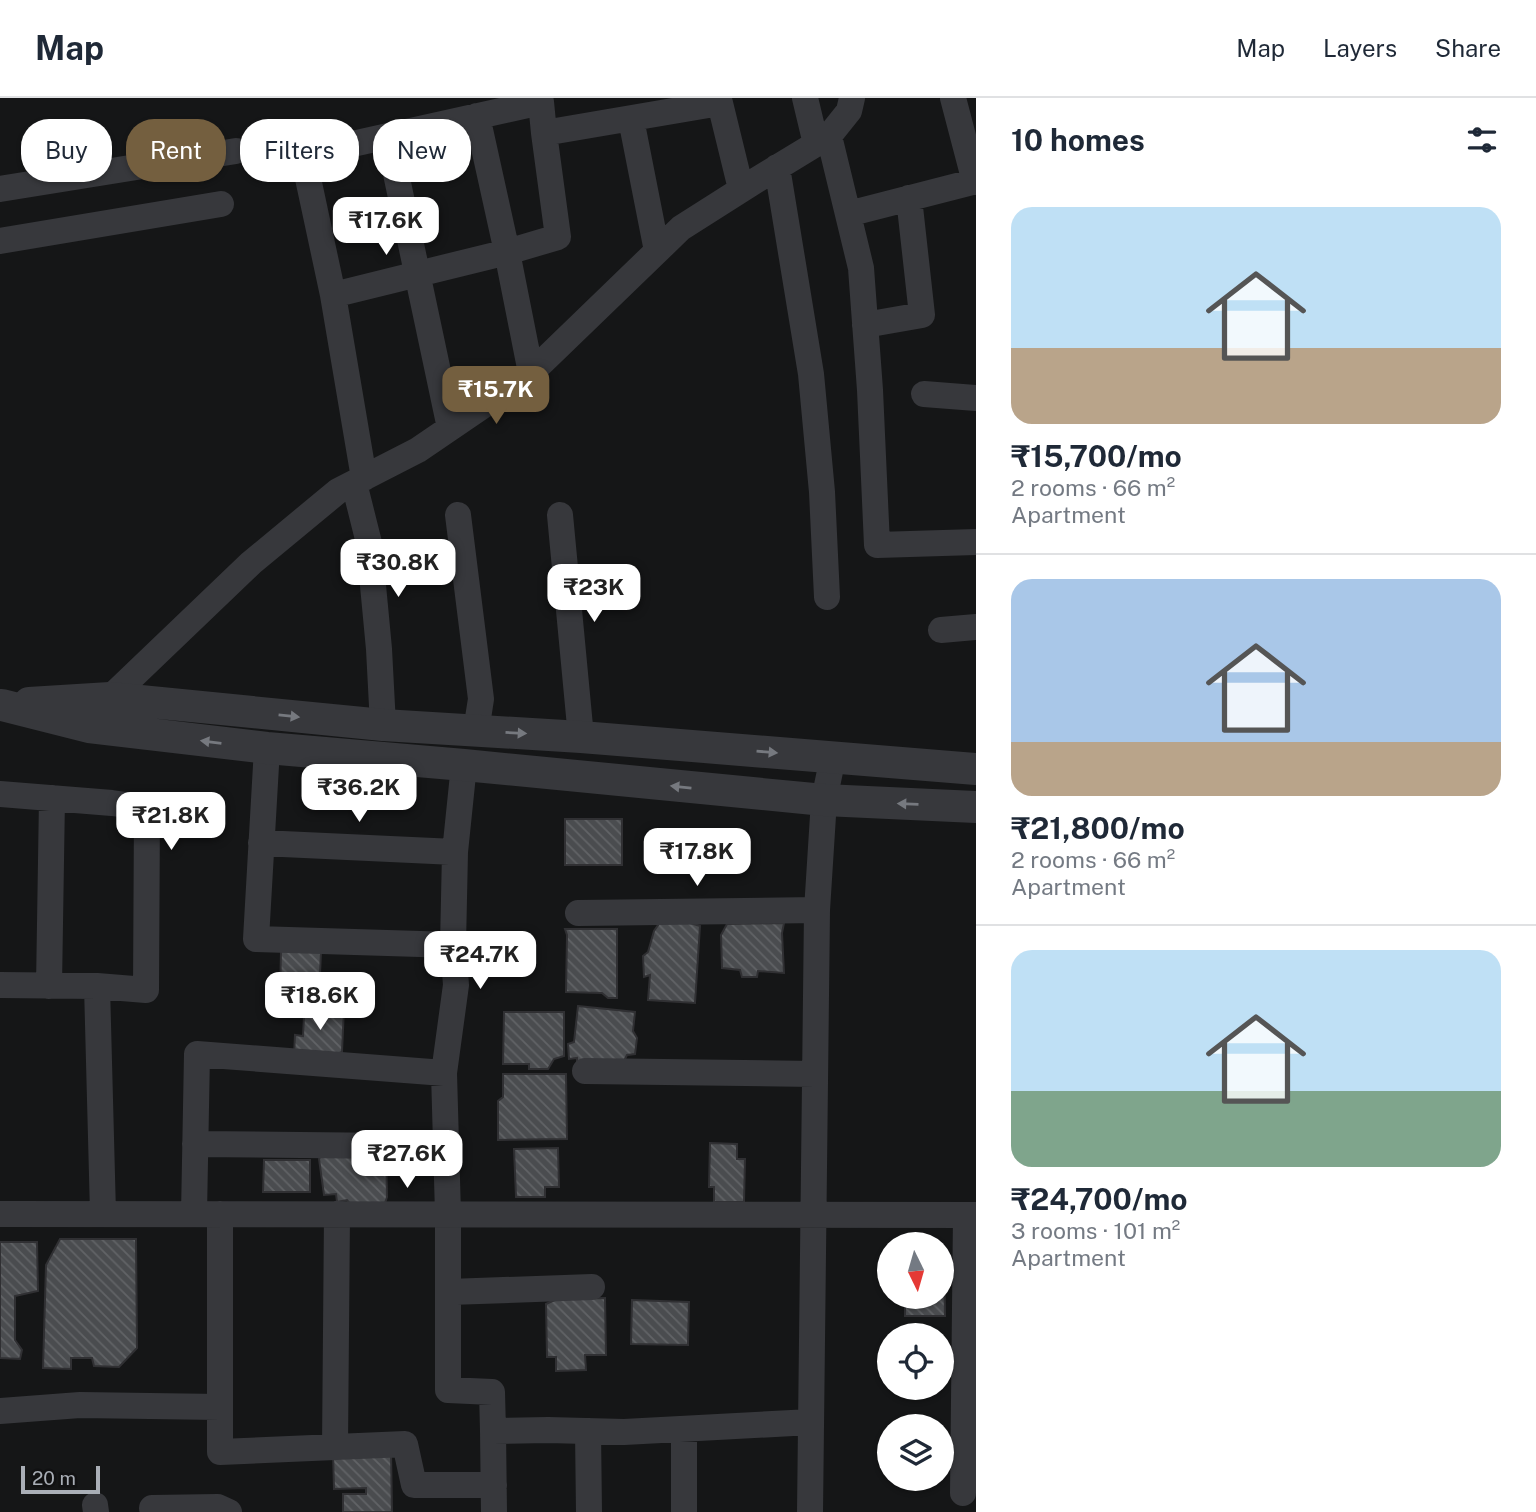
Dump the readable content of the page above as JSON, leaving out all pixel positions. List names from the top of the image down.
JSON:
{
  "scale_bar": "20 m",
  "north": "bottom",
  "page": {
    "header": "Map",
    "nav": ["Map", "Layers", "Share"],
    "heading": "10 homes",
    "chip": [
      "Buy",
      "Rent",
      "Filters",
      "New"
    ],
    "list": [
      {
        "name": "₹15,700/mo",
        "note": "2 rooms · 66 m² · Apartment"
      },
      {
        "name": "₹21,800/mo",
        "note": "2 rooms · 66 m² · Apartment"
      },
      {
        "name": "₹24,700/mo",
        "note": "3 rooms · 101 m² · Apartment"
      }
    ],
    "price": [
      "₹17.6K",
      "₹15.7K",
      "₹30.8K",
      "₹23K",
      "₹36.2K",
      "₹21.8K",
      "₹17.8K",
      "₹24.7K",
      "₹18.6K",
      "₹27.6K"
    ],
    "scale": "20 m"
  }
}
